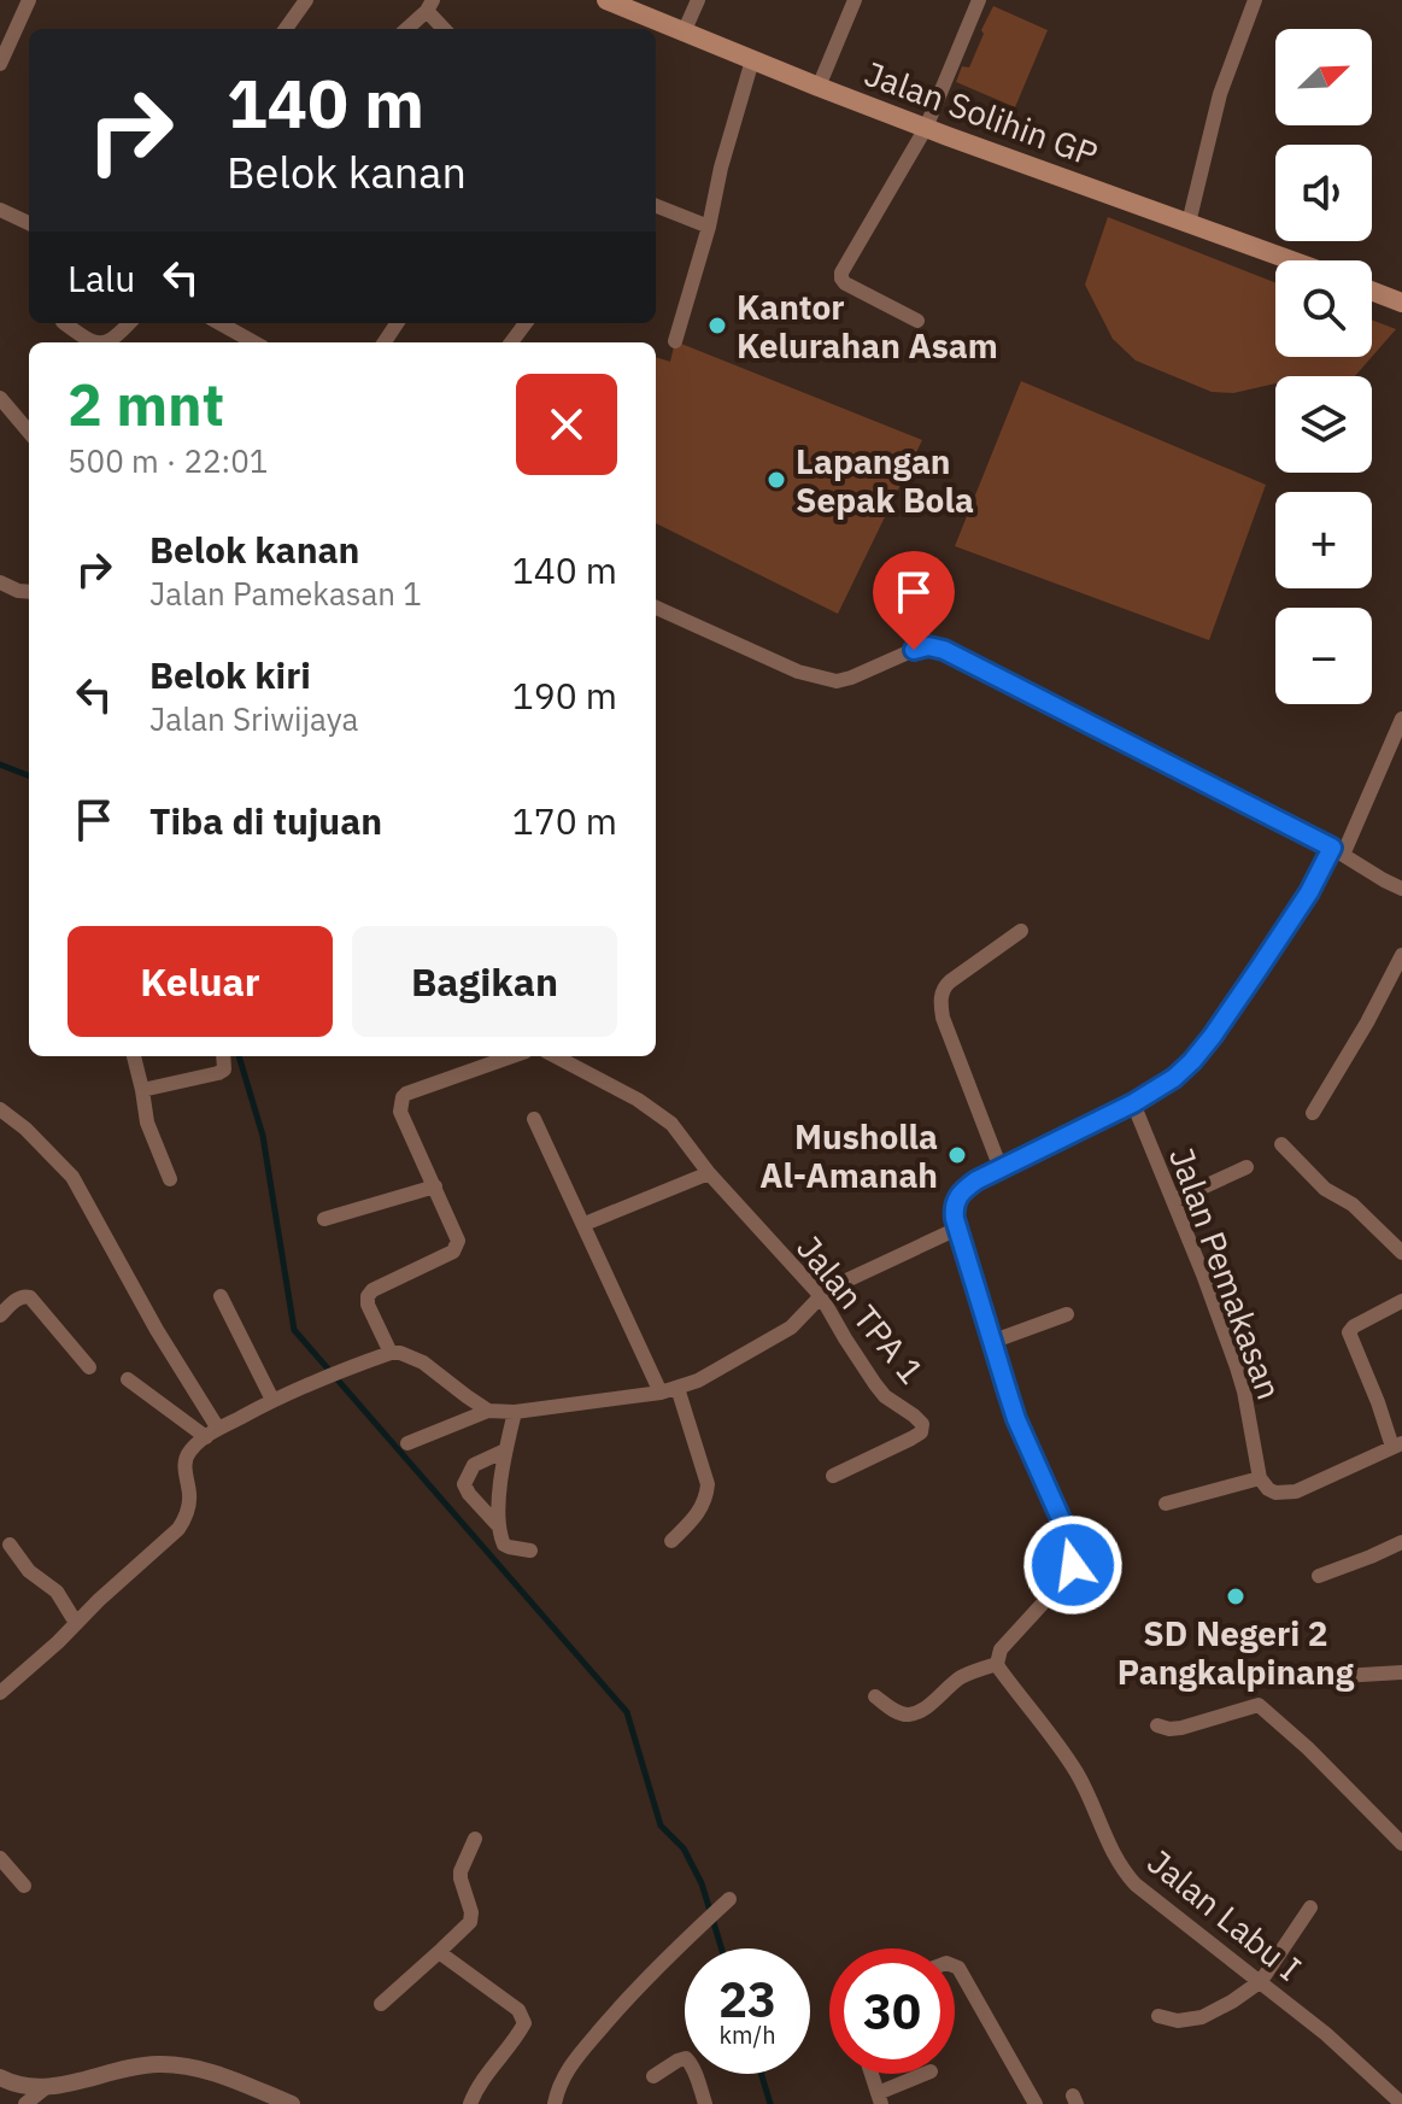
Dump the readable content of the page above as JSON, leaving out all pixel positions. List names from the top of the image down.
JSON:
{
  "streets": {
    "main road": ["Jalan Solihin GP"],
    "street": ["Jalan Pemakasan", "Jalan TPA 1", "Jalan Labu I"]
  },
  "places": [
    "Kantor Kelurahan Asam",
    "Lapangan Sepak Bola",
    "Musholla Al-Amanah",
    "SD Negeri 2 Pangkalpinang"
  ],
  "north": "top right",
  "page": {
    "map_buttons": ["+", "−"],
    "turn": ["140 m", "Belok kanan"],
    "then": "Lalu",
    "heading": ["2 mnt", "500 m · 22:01"],
    "list": [
      {
        "name": "Belok kanan",
        "note": "Jalan Pamekasan 1",
        "value": "140 m"
      },
      {
        "name": "Belok kiri",
        "note": "Jalan Sriwijaya",
        "value": "190 m"
      },
      {
        "name": "Tiba di tujuan",
        "value": "170 m"
      }
    ],
    "buttons": ["Keluar", "Bagikan"],
    "speed": "23 km/h",
    "limit": "30"
  }
}
